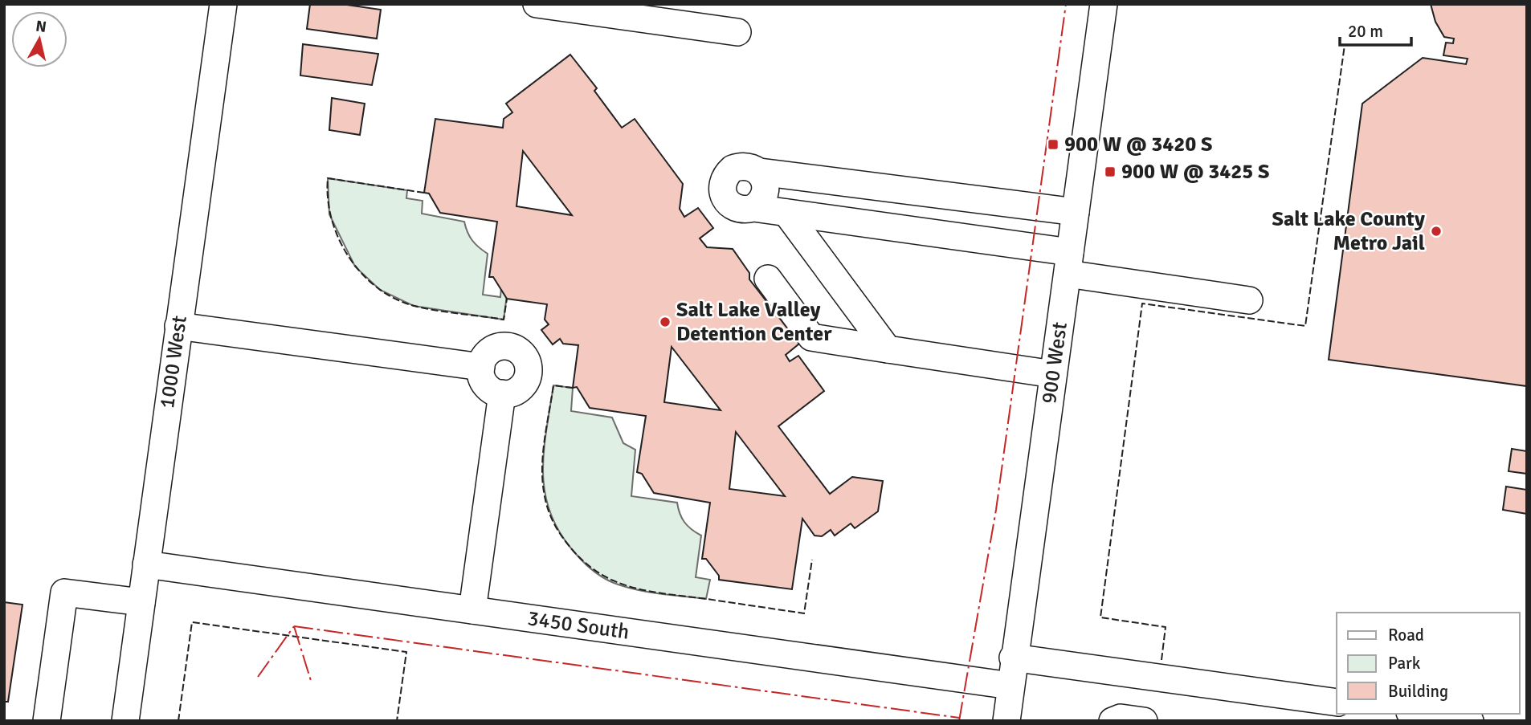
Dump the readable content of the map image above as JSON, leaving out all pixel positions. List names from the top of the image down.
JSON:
{
  "streets": {
    "street": ["1000 West", "900 West", "3450 South"]
  },
  "crossings": [
    ["1000 West", "3450 South"],
    ["900 West", "3450 South"]
  ],
  "places": {
    "transit": ["900 W @ 3420 S", "900 W @ 3425 S"],
    "other": ["Salt Lake County Metro Jail", "Salt Lake Valley Detention Center"]
  },
  "legend": ["Road", "Park", "Building"],
  "scale_bar": "20 m",
  "north": "top"
}
